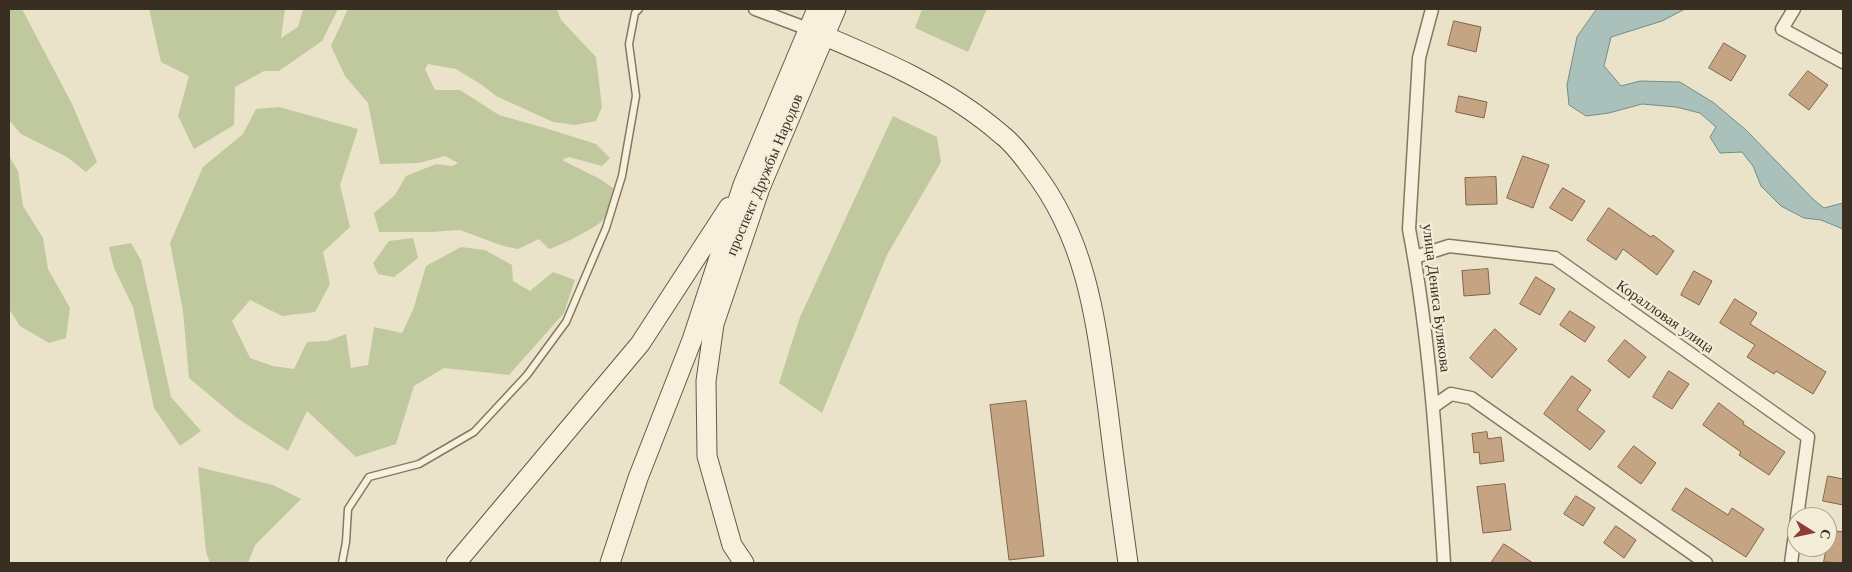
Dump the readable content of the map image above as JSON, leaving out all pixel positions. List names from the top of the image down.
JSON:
{
  "streets": {
    "main road": ["проспект Дружбы Народов"],
    "street": ["улица Дениса Булякова", "Коралловая улица"]
  },
  "crossings": [
    ["улица Дениса Булякова", "Коралловая улица"]
  ],
  "north": "right"
}
